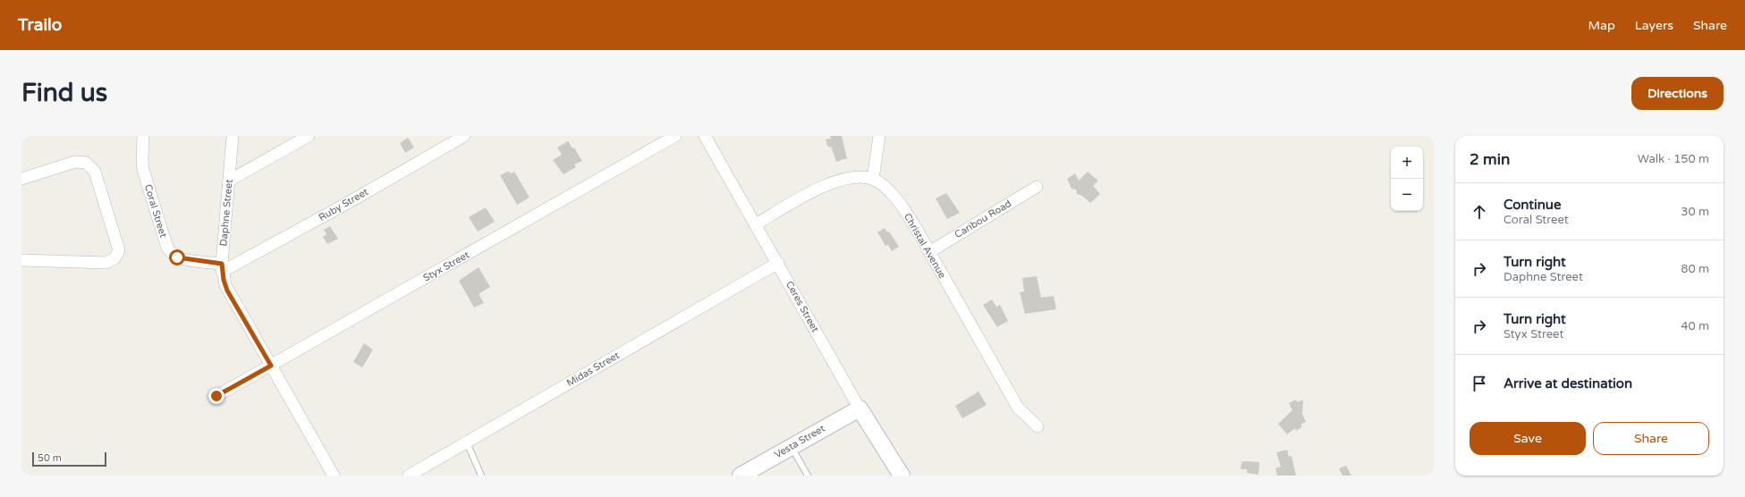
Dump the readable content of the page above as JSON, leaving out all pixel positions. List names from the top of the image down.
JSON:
{
  "streets": {
    "street": [
      "Ruby Street",
      "Coral Street",
      "Daphne Street",
      "Caribou Road",
      "Christal Avenue",
      "Styx Street",
      "Ceres Street",
      "Midas Street",
      "Vesta Street"
    ]
  },
  "crossings": [
    ["Ruby Street", "Coral Street"],
    ["Ruby Street", "Daphne Street"],
    ["Coral Street", "Daphne Street"],
    ["Daphne Street", "Styx Street"],
    ["Caribou Road", "Christal Avenue"],
    ["Ceres Street", "Midas Street"],
    ["Ceres Street", "Vesta Street"]
  ],
  "scale_bar": "50 m",
  "page": {
    "header": "Trailo",
    "nav": ["Map", "Layers", "Share"],
    "buttons": [
      "Directions",
      ["Save", "Share"]
    ],
    "title": "Find us",
    "heading": ["2 min", "Walk · 150 m"],
    "map_buttons": ["+", "−"],
    "list": [
      ["Continue", "Coral Street", "30 m"],
      ["Turn right", "Daphne Street", "80 m"],
      ["Turn right", "Styx Street", "40 m"],
      "Arrive at destination"
    ],
    "scale": "50 m"
  }
}
